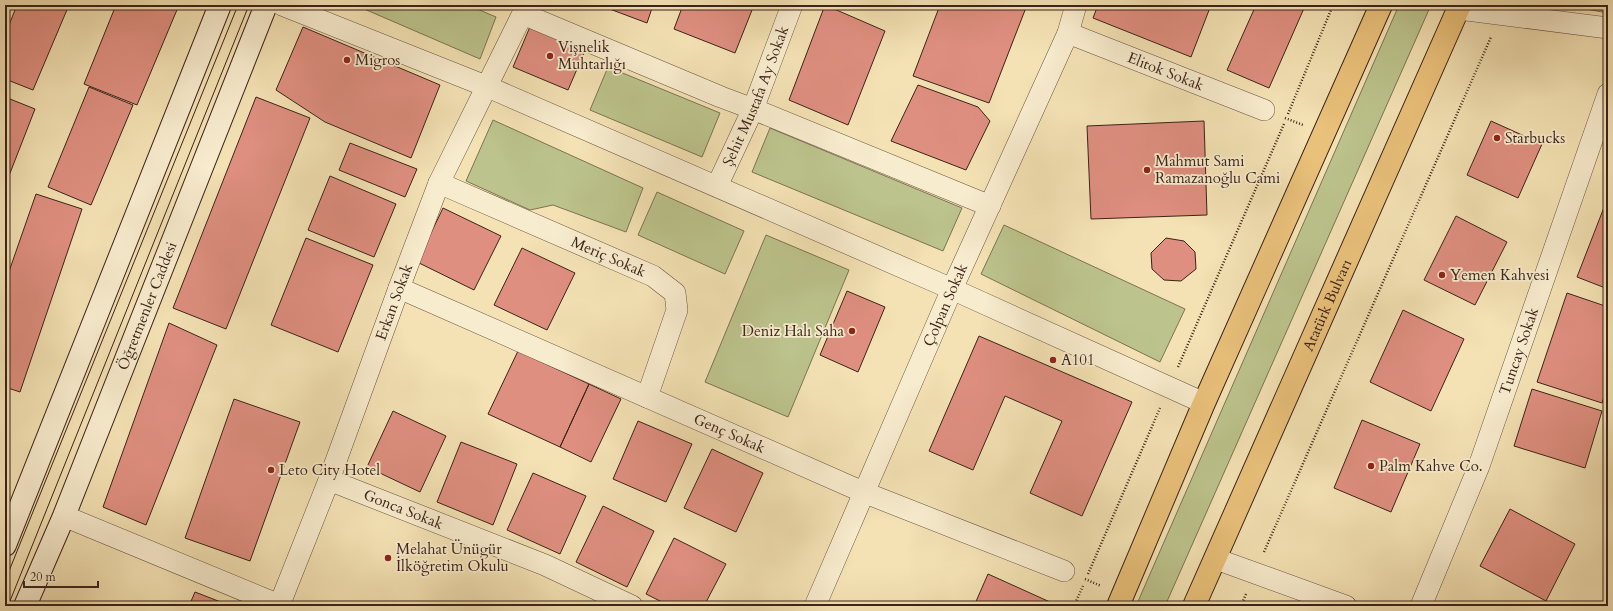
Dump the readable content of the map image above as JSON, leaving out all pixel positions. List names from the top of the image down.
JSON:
{
  "streets": {
    "main road": ["Öğretmenler Caddesi", "Atatürk Bulvarı"],
    "street": [
      "Elitok Sokak",
      "Şehit Mustafa Ay Sokak",
      "Meriç Sokak",
      "Erkan Sokak",
      "Çolpan Sokak",
      "Tuncay Sokak",
      "Genç Sokak",
      "Gonca Sokak"
    ]
  },
  "crossings": [
    ["Elitok Sokak", "Çolpan Sokak"],
    ["Meriç Sokak", "Erkan Sokak"],
    ["Meriç Sokak", "Genç Sokak"],
    ["Erkan Sokak", "Genç Sokak"],
    ["Erkan Sokak", "Gonca Sokak"],
    ["Çolpan Sokak", "Genç Sokak"]
  ],
  "places": [
    "Vişnelik Muhtarlığı",
    "Migros",
    "Starbucks",
    "Mahmut Sami Ramazanoğlu Cami",
    "Yemen Kahvesi",
    "Deniz Halı Saha",
    "A101",
    "Palm Kahve Co.",
    "Leto City Hotel",
    "Melahat Ünügür İlköğretim Okulu"
  ],
  "scale_bar": "20 m"
}
